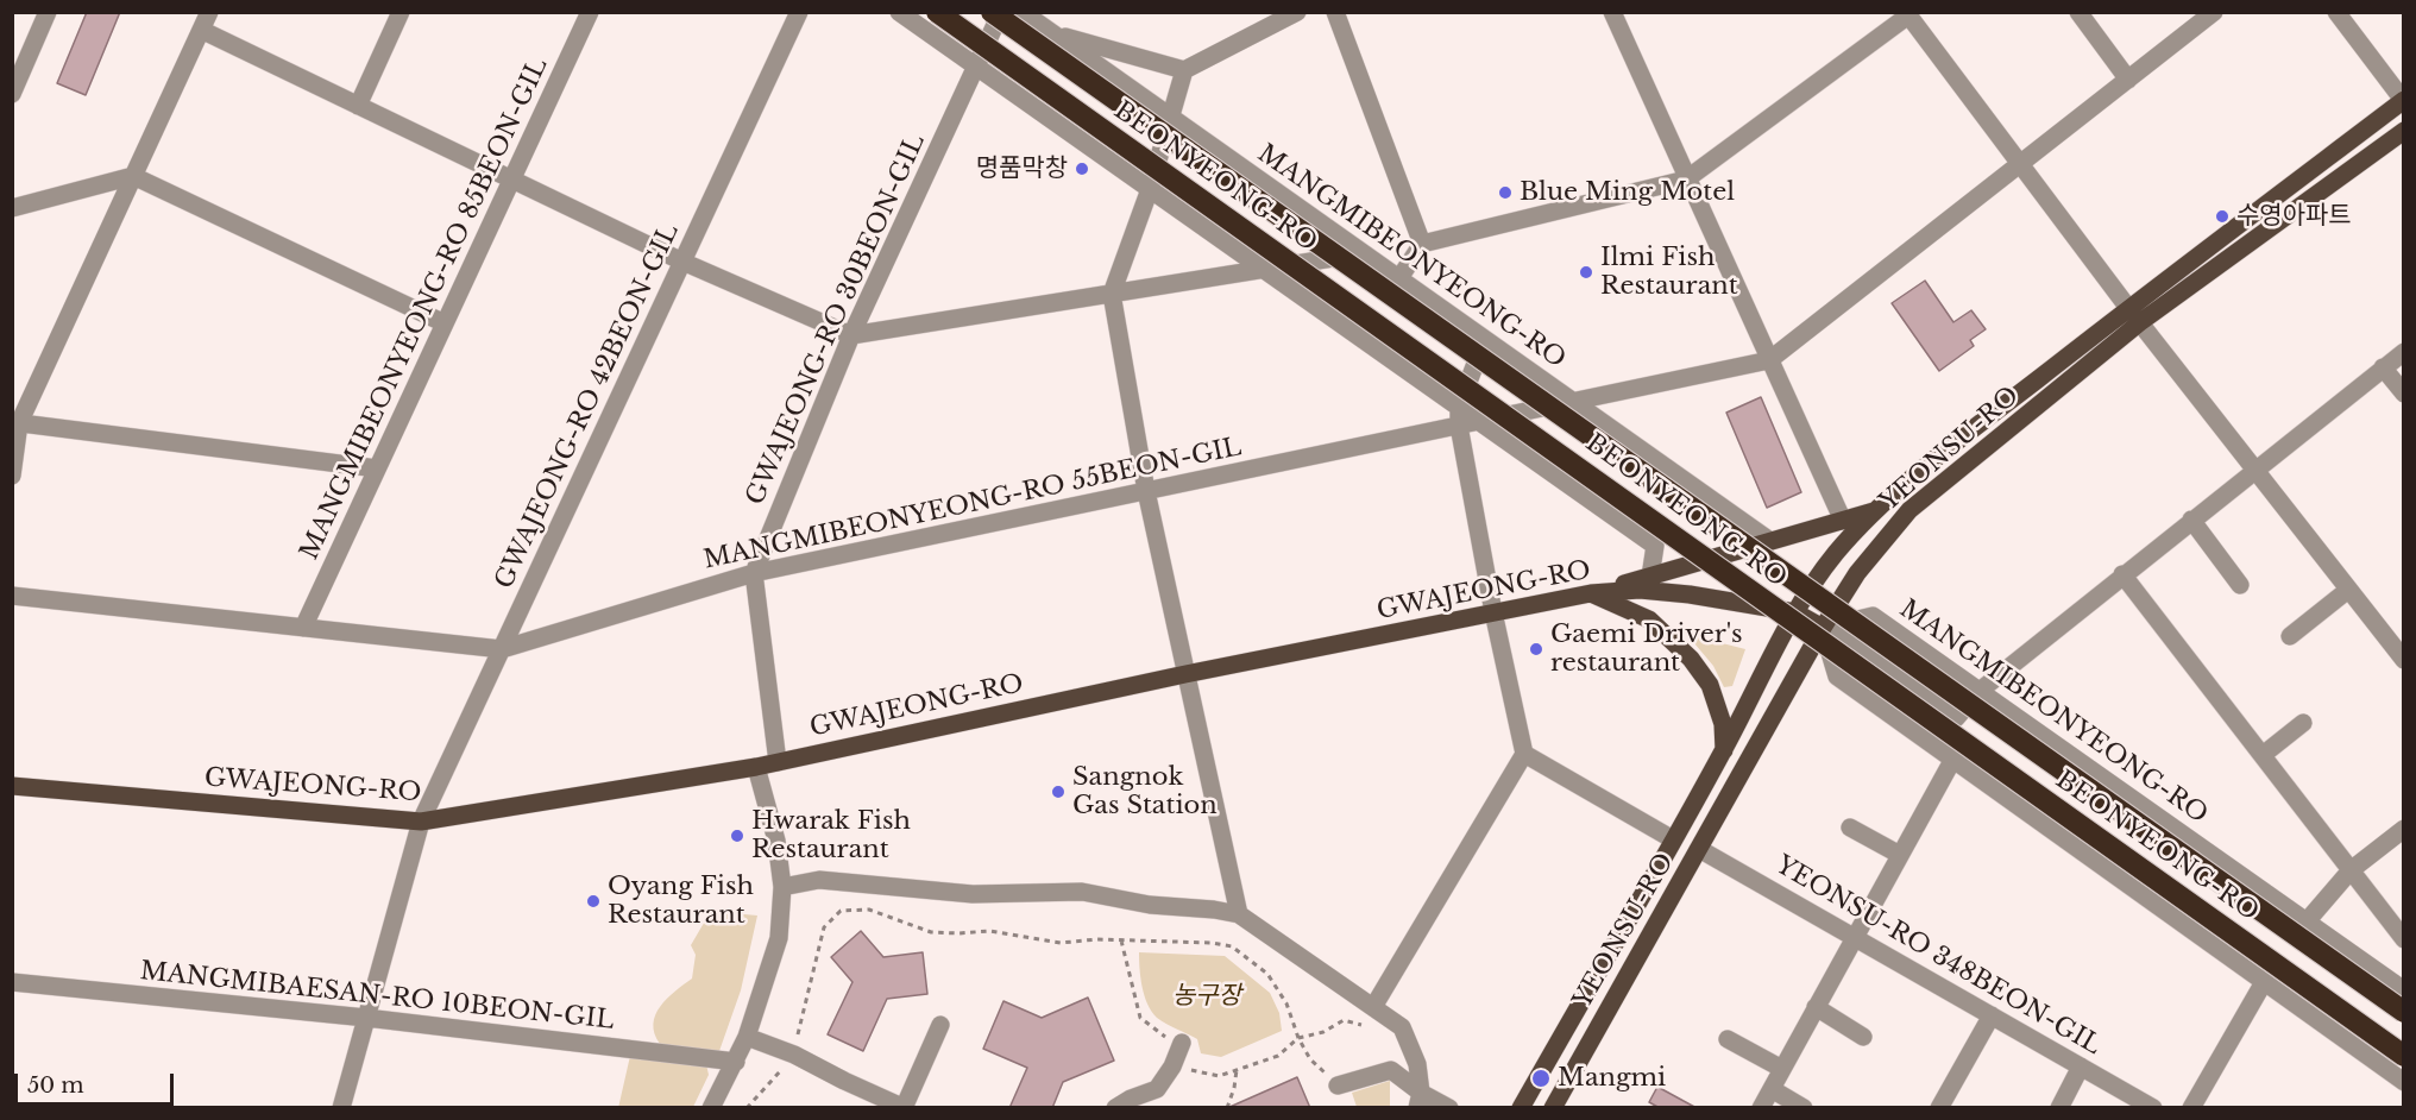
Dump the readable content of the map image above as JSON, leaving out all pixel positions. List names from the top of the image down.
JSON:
{
  "streets": {
    "highway": ["BEONYEONG-RO"],
    "main road": ["YEONSU-RO", "GWAJEONG-RO"],
    "street": [
      "MANGMIBEONYEONG-RO",
      "MANGMIBEONYEONG-RO 85BEON-GIL",
      "GWAJEONG-RO 30BEON-GIL",
      "GWAJEONG-RO 42BEON-GIL",
      "MANGMIBEONYEONG-RO 55BEON-GIL",
      "YEONSU-RO 348BEON-GIL",
      "MANGMIBAESAN-RO 10BEON-GIL"
    ]
  },
  "crossings": [
    ["BEONYEONG-RO", "GWAJEONG-RO 30BEON-GIL"],
    ["MANGMIBEONYEONG-RO", "YEONSU-RO"],
    ["MANGMIBEONYEONG-RO", "MANGMIBEONYEONG-RO 55BEON-GIL"],
    ["MANGMIBEONYEONG-RO", "GWAJEONG-RO"],
    ["MANGMIBEONYEONG-RO 85BEON-GIL", "MANGMIBEONYEONG-RO 55BEON-GIL"],
    ["GWAJEONG-RO 30BEON-GIL", "MANGMIBEONYEONG-RO 55BEON-GIL"],
    ["GWAJEONG-RO 30BEON-GIL", "GWAJEONG-RO"],
    ["GWAJEONG-RO 42BEON-GIL", "MANGMIBEONYEONG-RO 55BEON-GIL"],
    ["GWAJEONG-RO 42BEON-GIL", "GWAJEONG-RO"],
    ["GWAJEONG-RO 42BEON-GIL", "MANGMIBAESAN-RO 10BEON-GIL"],
    ["YEONSU-RO", "GWAJEONG-RO"],
    ["YEONSU-RO", "YEONSU-RO 348BEON-GIL"]
  ],
  "parks": ["농구장"],
  "places": [
    "명품막창",
    "Blue Ming Motel",
    "수영아파트",
    "Ilmi Fish Restaurant",
    "Gaemi Driver's restaurant",
    "Sangnok Gas Station",
    "Hwarak Fish Restaurant",
    "Oyang Fish Restaurant",
    "Mangmi"
  ],
  "scale_bar": "50 m"
}
